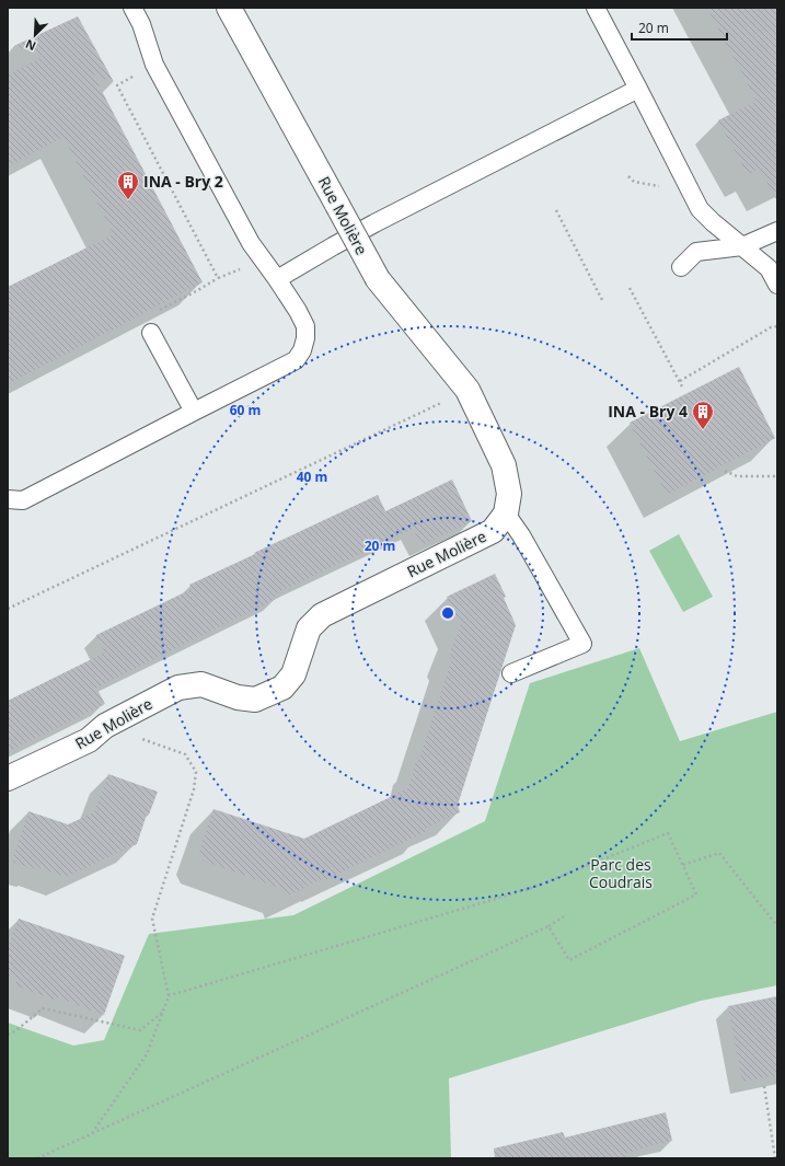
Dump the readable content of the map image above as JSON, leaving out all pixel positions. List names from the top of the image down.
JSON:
{
  "streets": {
    "street": ["Rue Molière"]
  },
  "parks": ["Parc des Coudrais"],
  "places": {
    "building": ["INA - Bry 2", "INA - Bry 4"]
  },
  "scale_bar": "20 m",
  "north": "bottom left",
  "rings": ["60 m", "40 m", "20 m"]
}
